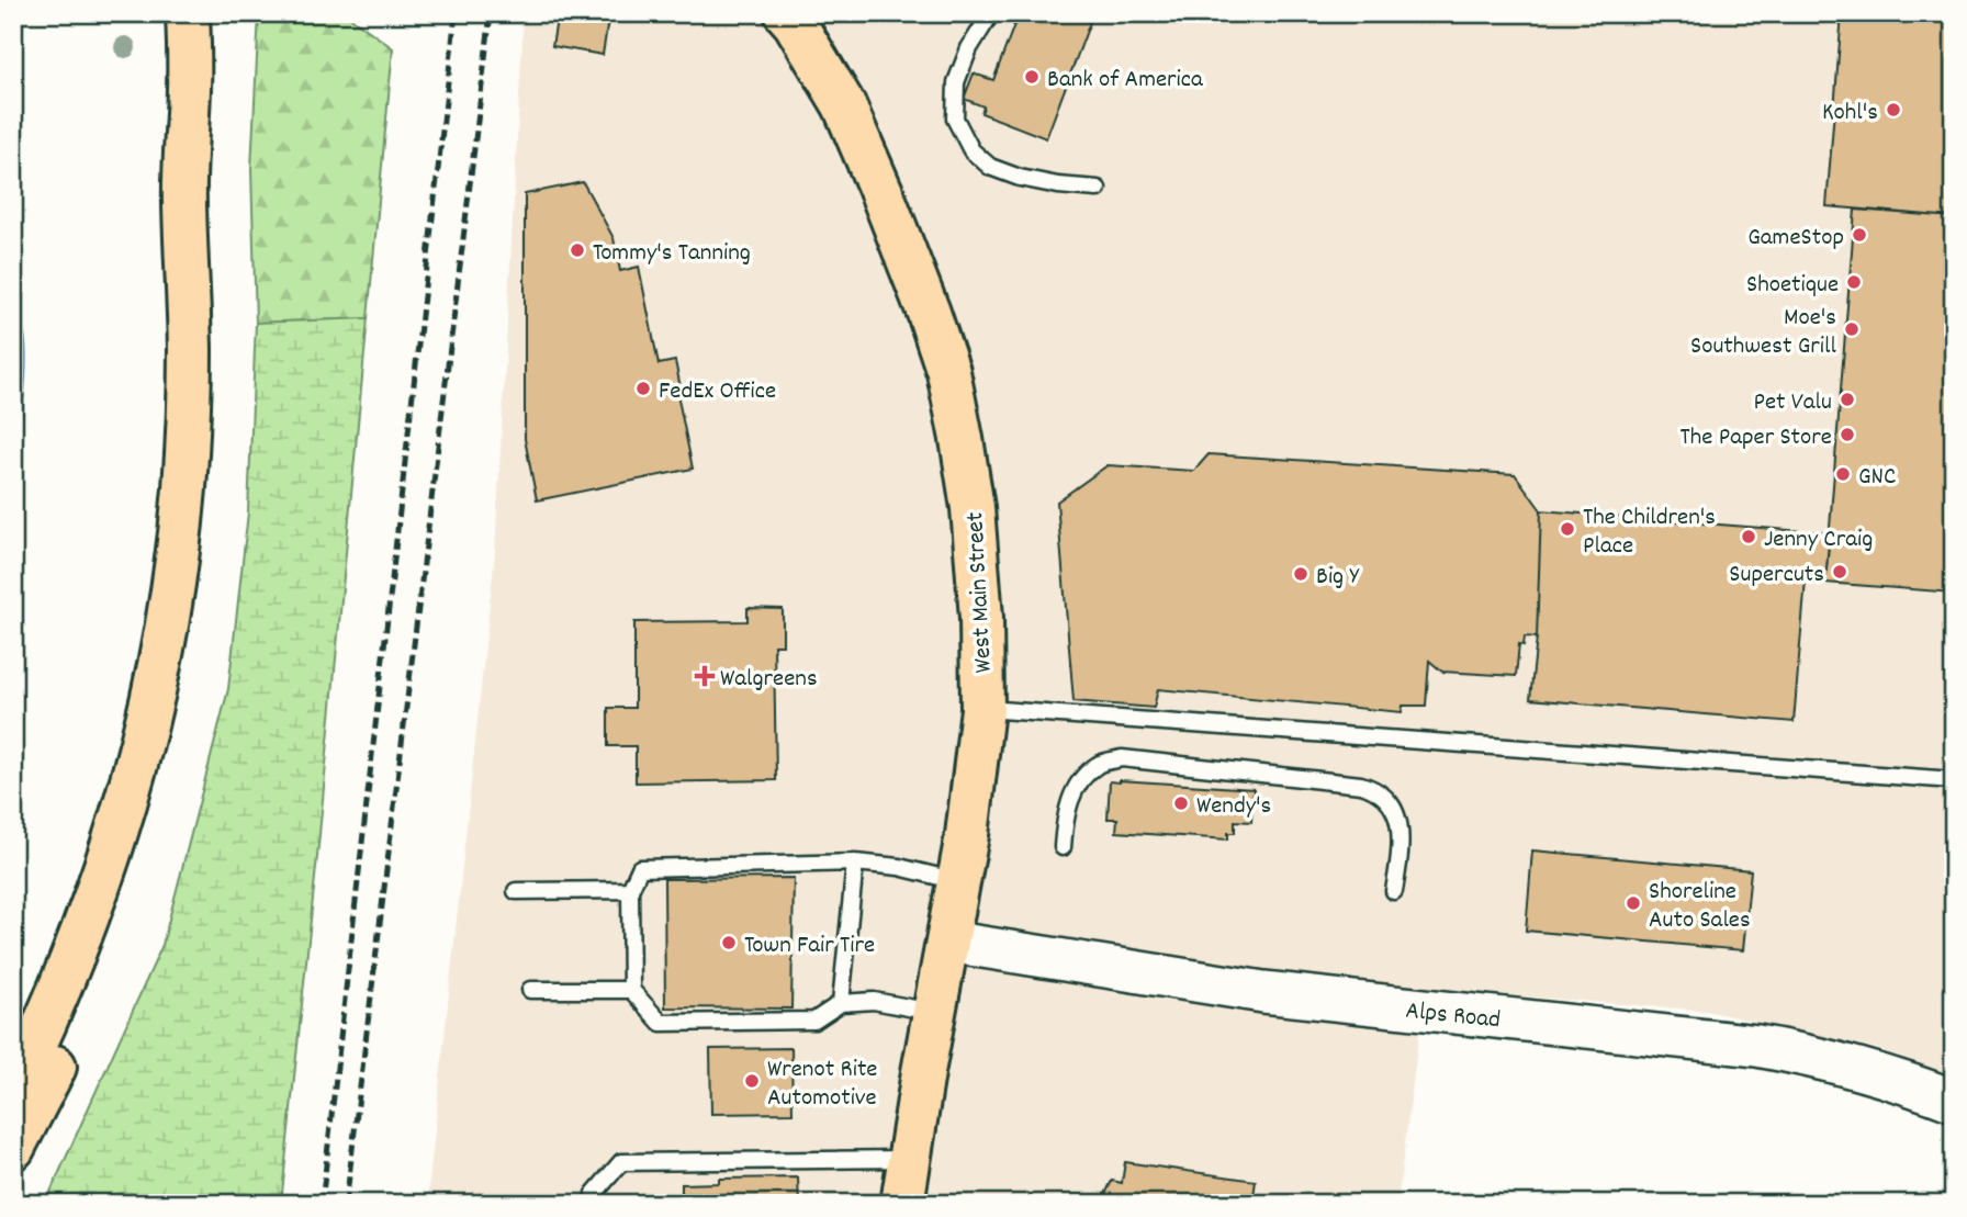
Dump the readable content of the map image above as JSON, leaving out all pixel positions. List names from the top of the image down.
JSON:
{
  "streets": {
    "main road": ["West Main Street"],
    "street": ["Alps Road"]
  },
  "crossings": [
    ["West Main Street", "Alps Road"]
  ],
  "places": {
    "other": [
      "Bank of America",
      "Kohl's",
      "GameStop",
      "Tommy's Tanning",
      "Shoetique",
      "Moe's Southwest Grill",
      "FedEx Office",
      "Pet Valu",
      "The Paper Store",
      "GNC",
      "The Children's Place",
      "Jenny Craig",
      "Supercuts",
      "Big Y",
      "Wendy's",
      "Shoreline Auto Sales",
      "Town Fair Tire",
      "Wrenot Rite Automotive"
    ],
    "health": ["Walgreens"]
  }
}
